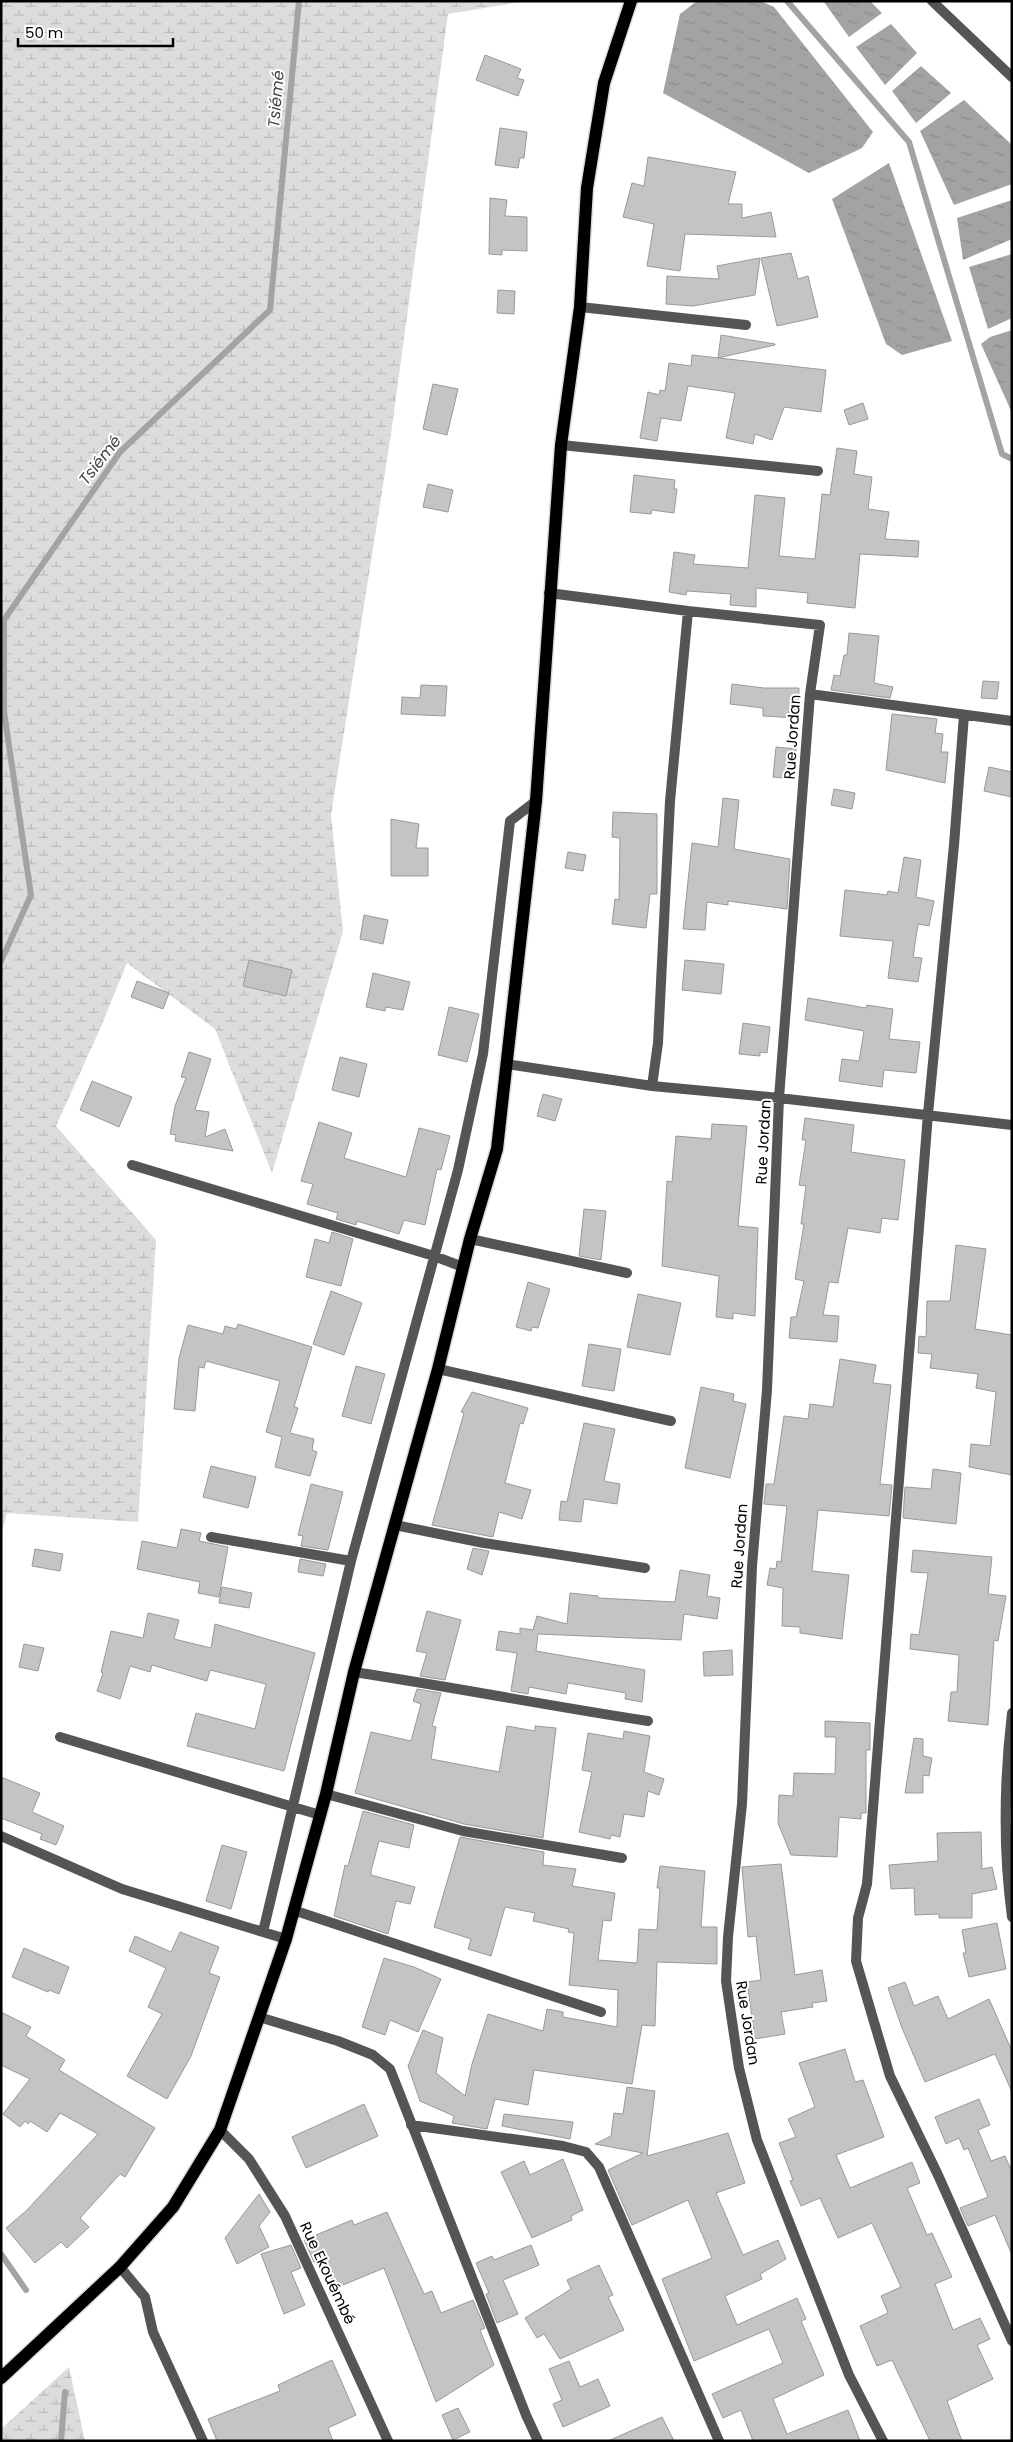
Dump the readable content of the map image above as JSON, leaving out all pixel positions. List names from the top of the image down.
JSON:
{
  "streets": {
    "street": ["Rue Jordan", "Rue Ekouémbé"]
  },
  "water": ["Tsiémé"],
  "scale_bar": "50 m"
}
